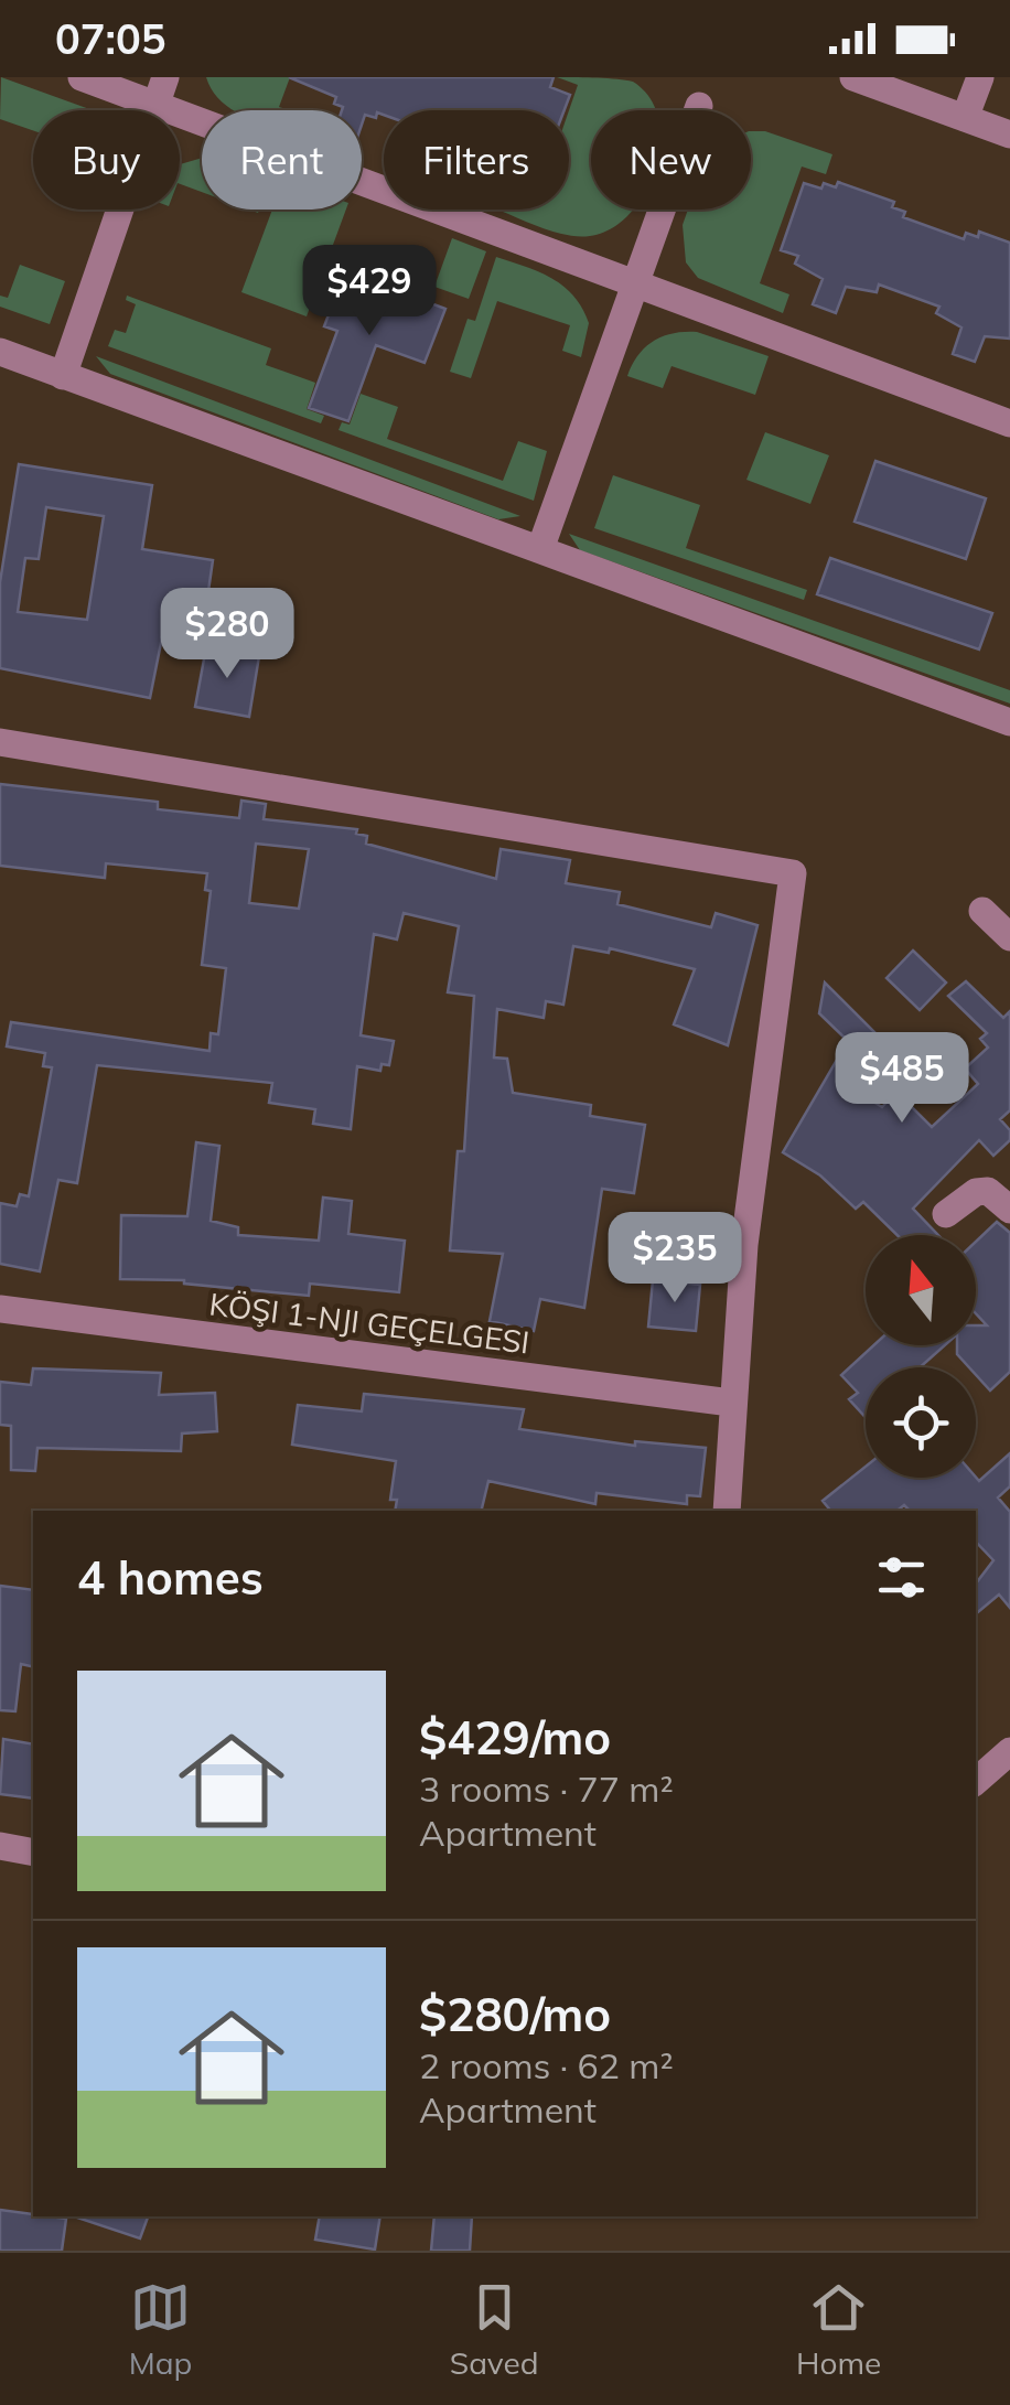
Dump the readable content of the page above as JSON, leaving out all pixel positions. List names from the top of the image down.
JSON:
{
  "streets": {
    "street": ["KÖŞI 1-NJI GEÇELGESI"]
  },
  "north": "top",
  "page": {
    "status": "07:05",
    "chip": [
      "Buy",
      "Rent",
      "Filters",
      "New"
    ],
    "price": [
      "$429",
      "$280",
      "$485",
      "$235"
    ],
    "heading": "4 homes",
    "list": [
      {
        "name": "$429/mo",
        "note": "3 rooms · 77 m² · Apartment"
      },
      {
        "name": "$280/mo",
        "note": "2 rooms · 62 m² · Apartment"
      }
    ],
    "tabs": ["Map", "Saved", "Home"]
  }
}
